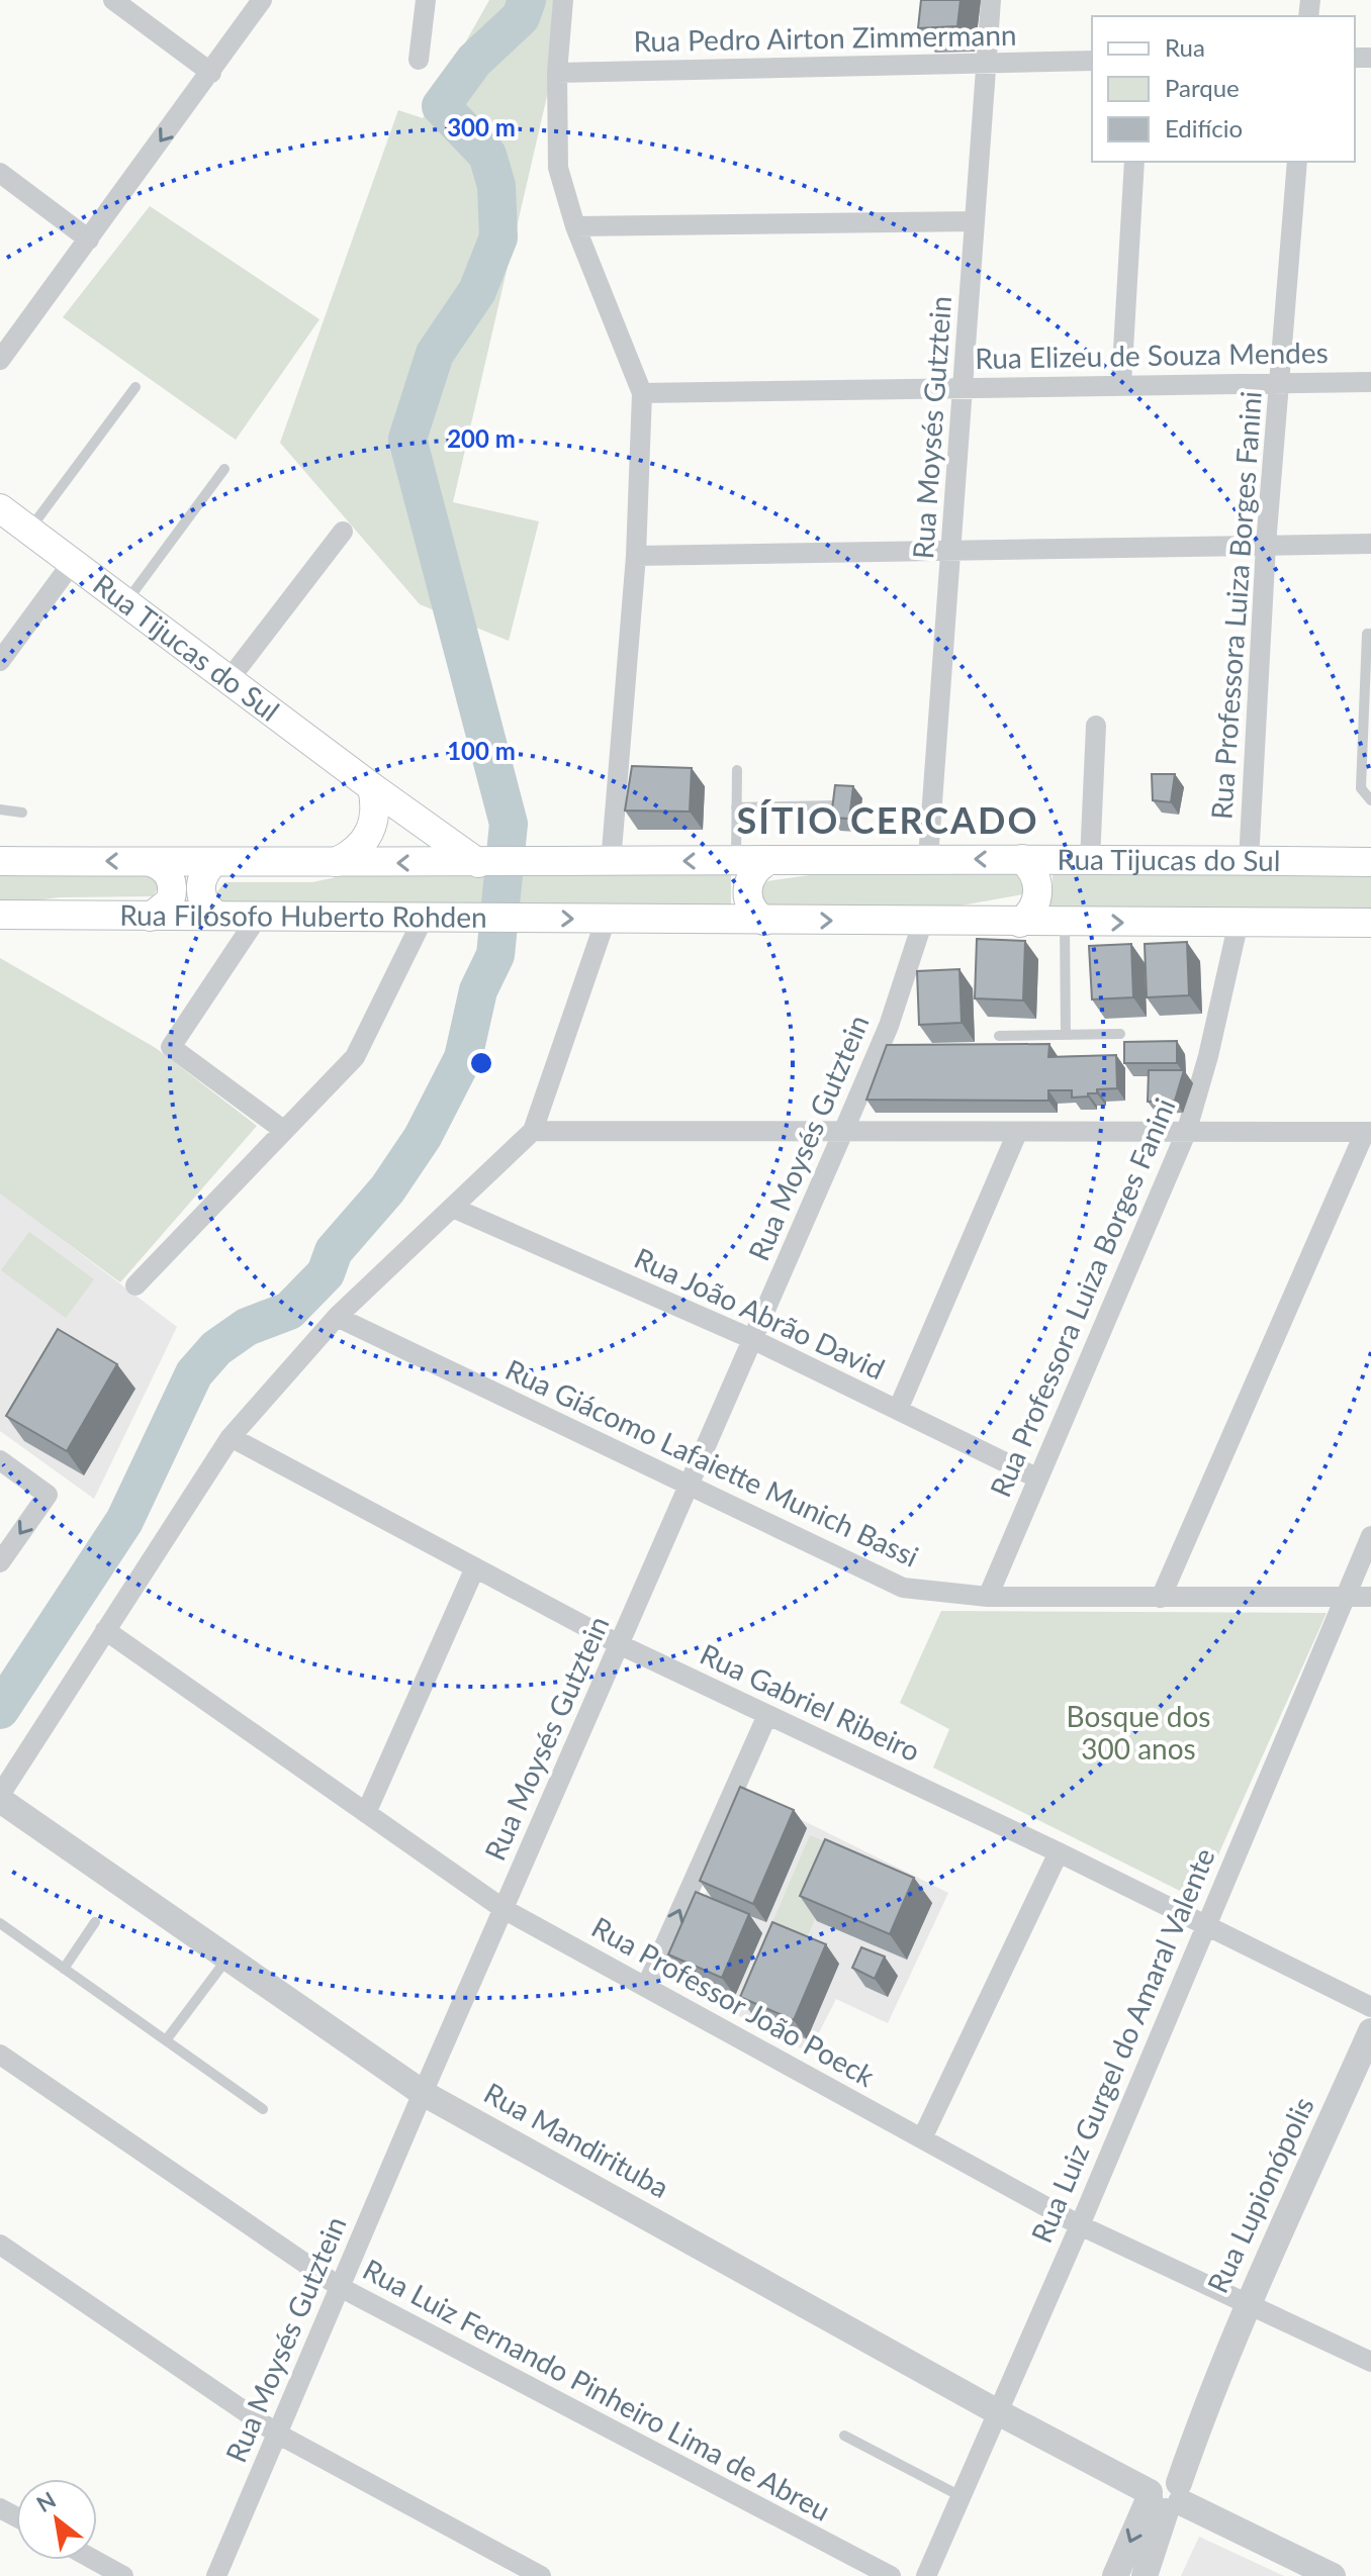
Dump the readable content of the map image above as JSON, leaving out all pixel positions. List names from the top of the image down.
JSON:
{
  "streets": {
    "main road": ["Rua Tijucas do Sul", "Rua Filósofo Huberto Rohden"],
    "street": [
      "Rua Pedro Airton Zimmermann",
      "Rua Elizeu de Souza Mendes",
      "Rua Moysés Gutztein",
      "Rua Professora Luiza Borges Fanini",
      "Rua João Abrão David",
      "Rua Giácomo Lafaiette Munich Bassi",
      "Rua Gabriel Ribeiro",
      "Rua Professor João Poeck",
      "Rua Luiz Gurgel do Amaral Valente",
      "Rua Mandirituba",
      "Rua Lupionópolis",
      "Rua Luiz Fernando Pinheiro Lima de Abreu"
    ]
  },
  "crossings": [
    ["Rua Pedro Airton Zimmermann", "Rua Moysés Gutztein"],
    ["Rua Elizeu de Souza Mendes", "Rua Moysés Gutztein"],
    ["Rua Elizeu de Souza Mendes", "Rua Professora Luiza Borges Fanini"],
    ["Rua Moysés Gutztein", "Rua Tijucas do Sul"],
    ["Rua Moysés Gutztein", "Rua João Abrão David"],
    ["Rua Moysés Gutztein", "Rua Giácomo Lafaiette Munich Bassi"],
    ["Rua Moysés Gutztein", "Rua Gabriel Ribeiro"],
    ["Rua Moysés Gutztein", "Rua Professor João Poeck"],
    ["Rua Moysés Gutztein", "Rua Mandirituba"],
    ["Rua Moysés Gutztein", "Rua Luiz Fernando Pinheiro Lima de Abreu"],
    ["Rua Professora Luiza Borges Fanini", "Rua Tijucas do Sul"],
    ["Rua Professora Luiza Borges Fanini", "Rua João Abrão David"],
    ["Rua Professora Luiza Borges Fanini", "Rua Giácomo Lafaiette Munich Bassi"],
    ["Rua Tijucas do Sul", "Rua Filósofo Huberto Rohden"],
    ["Rua Giácomo Lafaiette Munich Bassi", "Rua Luiz Gurgel do Amaral Valente"],
    ["Rua Gabriel Ribeiro", "Rua Luiz Gurgel do Amaral Valente"],
    ["Rua Professor João Poeck", "Rua Luiz Gurgel do Amaral Valente"],
    ["Rua Professor João Poeck", "Rua Lupionópolis"],
    ["Rua Luiz Gurgel do Amaral Valente", "Rua Mandirituba"],
    ["Rua Mandirituba", "Rua Lupionópolis"]
  ],
  "districts": ["SÍTIO CERCADO"],
  "parks": ["Bosque dos 300 anos"],
  "legend": ["Rua", "Parque", "Edifício"],
  "north": "top left",
  "rings": ["300 m", "200 m", "100 m"]
}
